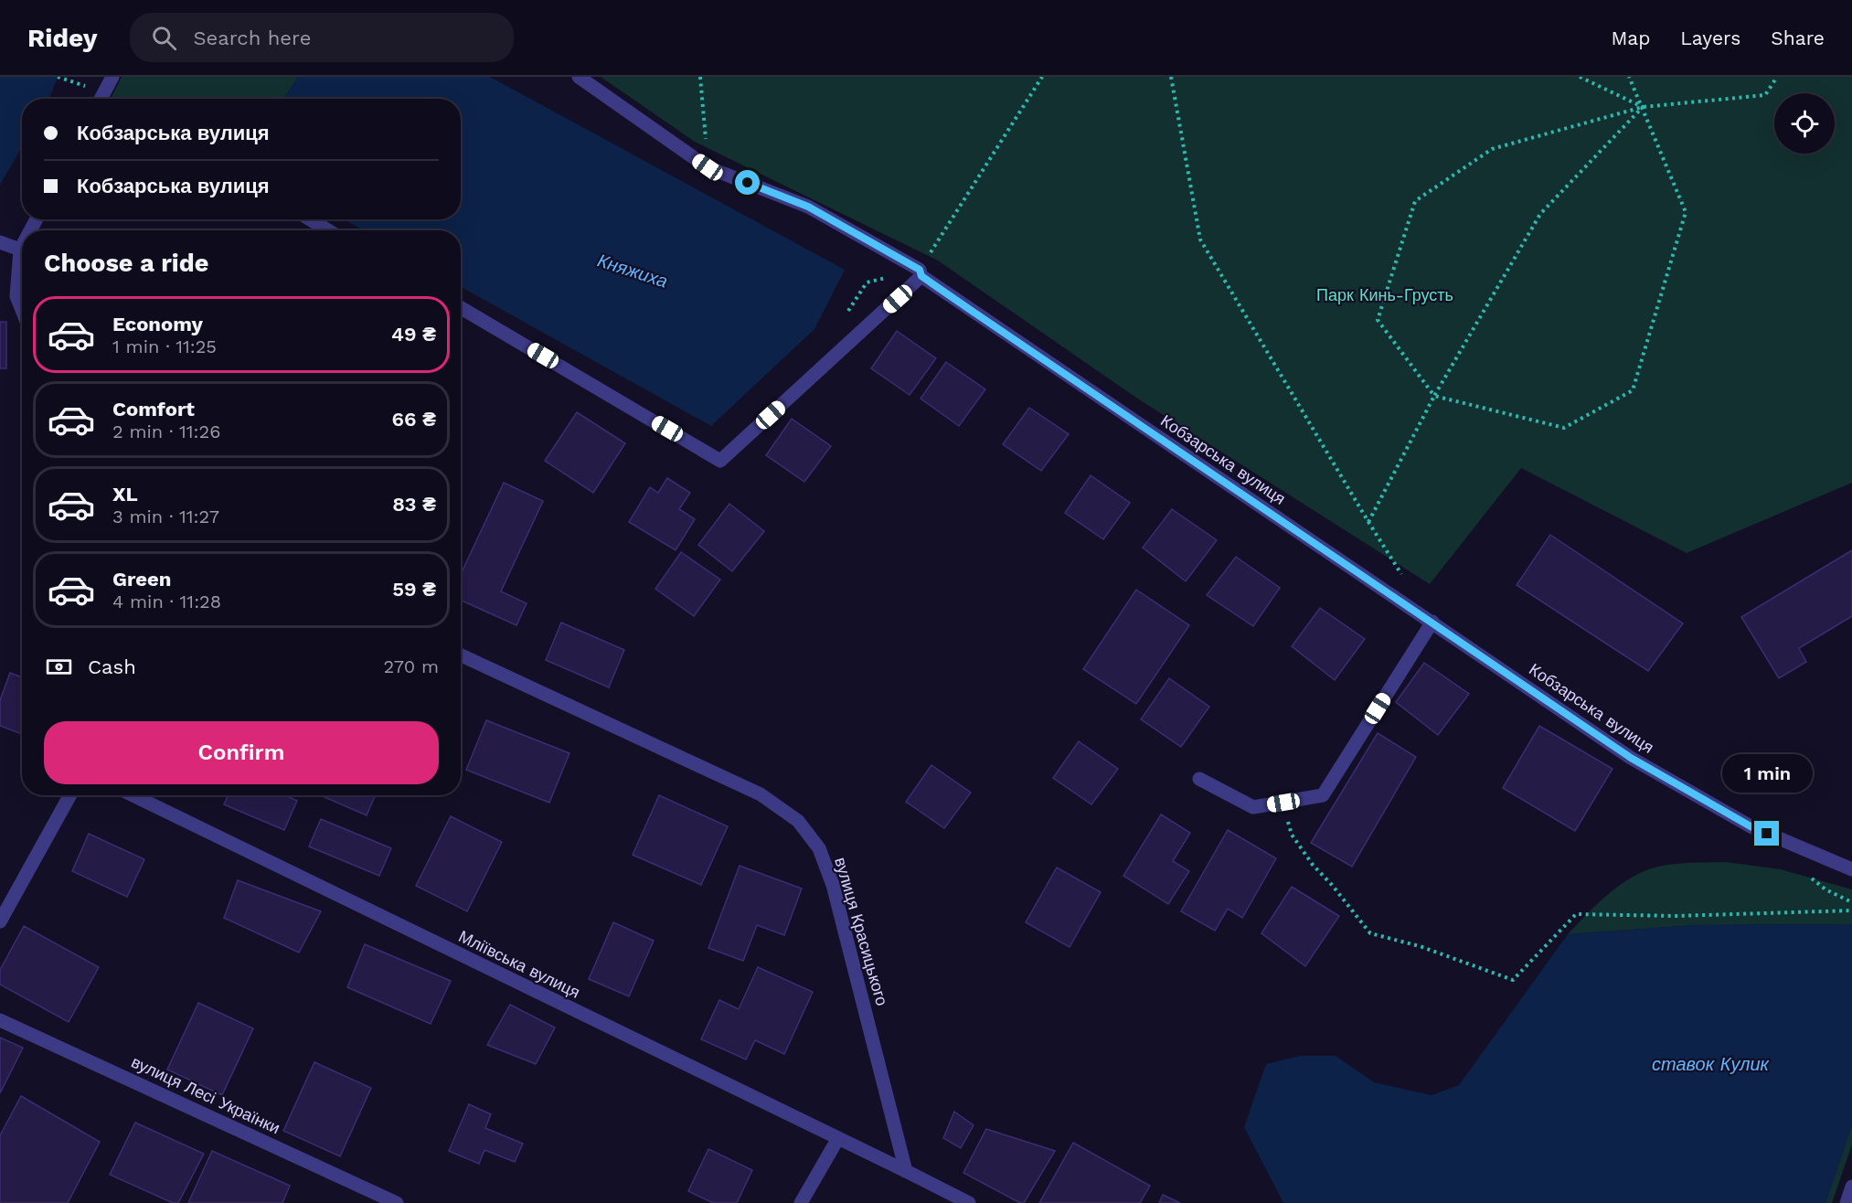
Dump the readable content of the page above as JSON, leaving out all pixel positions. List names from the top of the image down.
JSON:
{
  "streets": {
    "street": [
      "Кобзарська вулиця",
      "вулиця Красицького",
      "Мліївська вулиця",
      "вулиця Лесі Українки"
    ]
  },
  "crossings": [
    ["вулиця Красицького", "Мліївська вулиця"]
  ],
  "water": ["Княжиха", "ставок Кулик"],
  "parks": ["Парк Кинь-Грусть"],
  "page": {
    "header": "Ridey",
    "search": "Search here",
    "nav": ["Map", "Layers", "Share"],
    "banner": ["Кобзарська вулиця", "Кобзарська вулиця"],
    "heading": "Choose a ride",
    "list": [
      {
        "name": "Economy",
        "note": "1 min · 11:25",
        "value": "49 ₴"
      },
      {
        "name": "Comfort",
        "note": "2 min · 11:26",
        "value": "66 ₴"
      },
      {
        "name": "XL",
        "note": "3 min · 11:27",
        "value": "83 ₴"
      },
      {
        "name": "Green",
        "note": "4 min · 11:28",
        "value": "59 ₴"
      }
    ],
    "pay": ["Cash", "270 m"],
    "buttons": "Confirm",
    "bubble": "1 min"
  }
}
